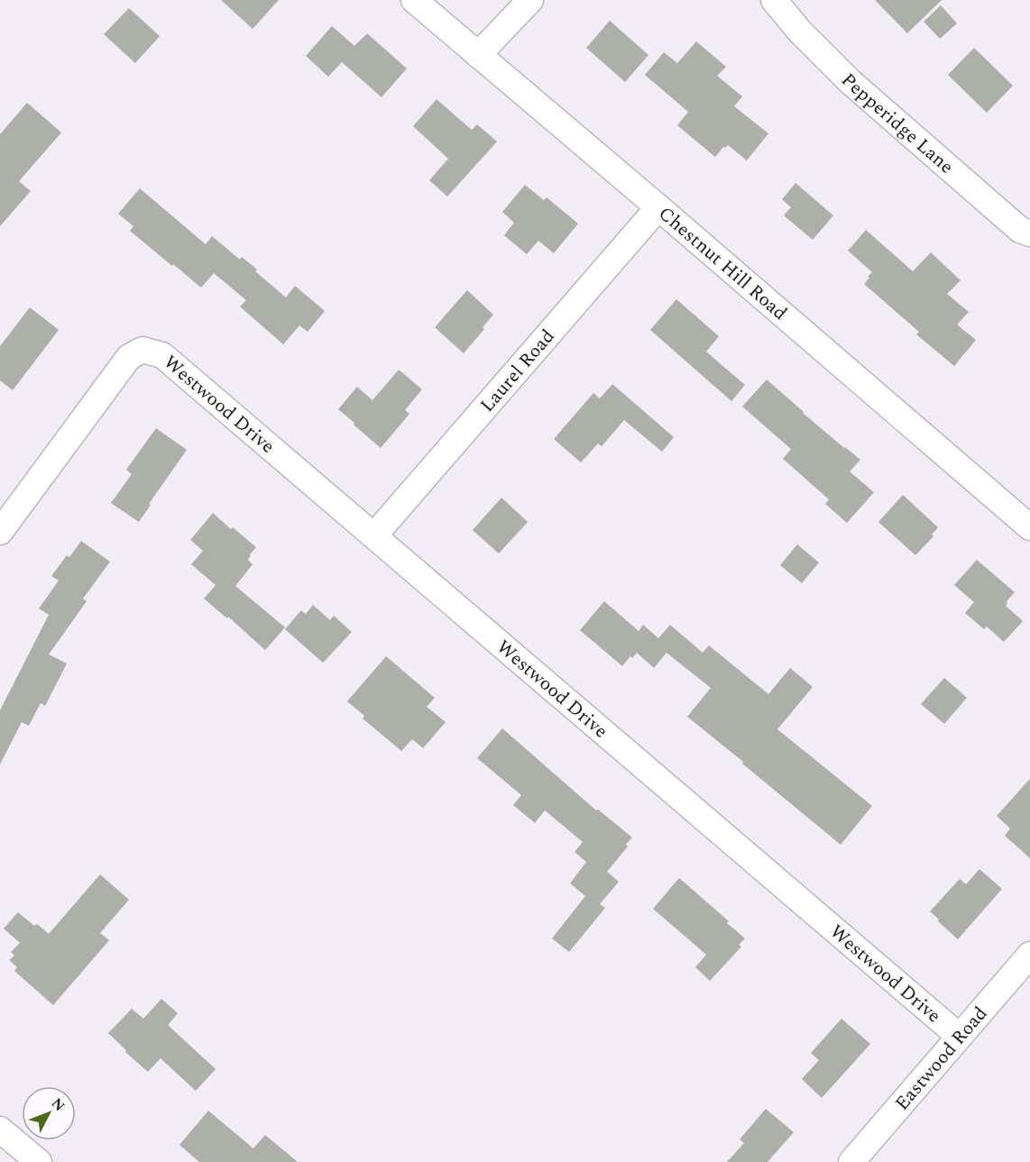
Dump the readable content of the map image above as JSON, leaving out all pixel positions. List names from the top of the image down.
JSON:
{
  "streets": {
    "street": [
      "Pepperidge Lane",
      "Chestnut Hill Road",
      "Laurel Road",
      "Westwood Drive",
      "Eastwood Road"
    ]
  },
  "crossings": [
    ["Chestnut Hill Road", "Laurel Road"],
    ["Laurel Road", "Westwood Drive"],
    ["Westwood Drive", "Eastwood Road"]
  ],
  "north": "top right"
}
